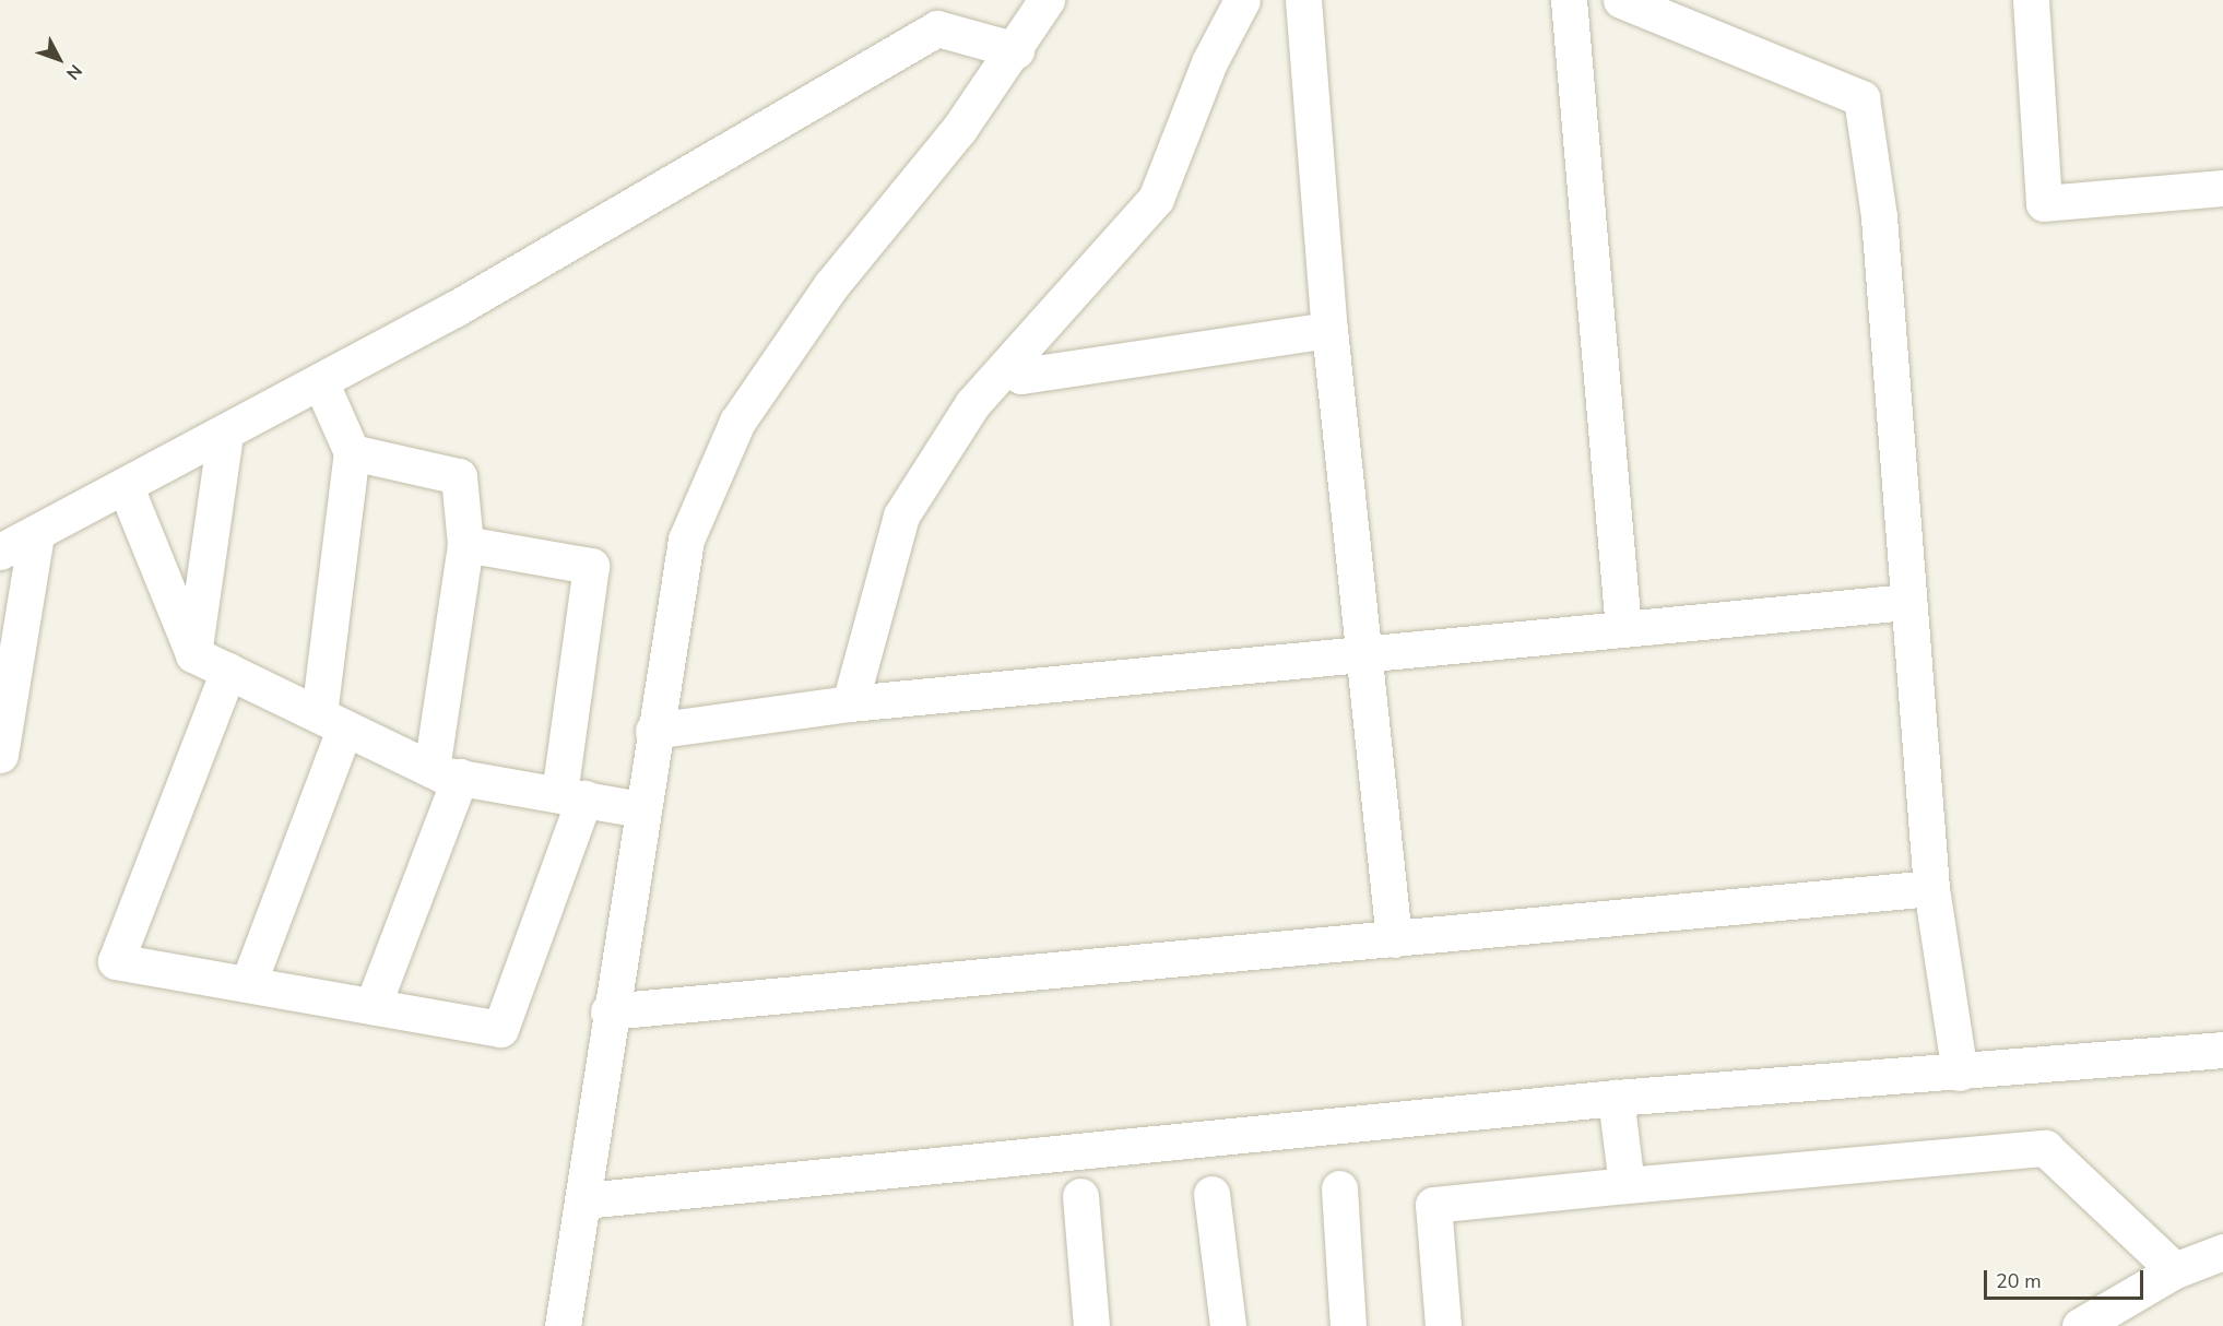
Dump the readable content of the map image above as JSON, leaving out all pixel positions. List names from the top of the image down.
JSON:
{
  "scale_bar": "20 m",
  "north": "bottom right"
}
